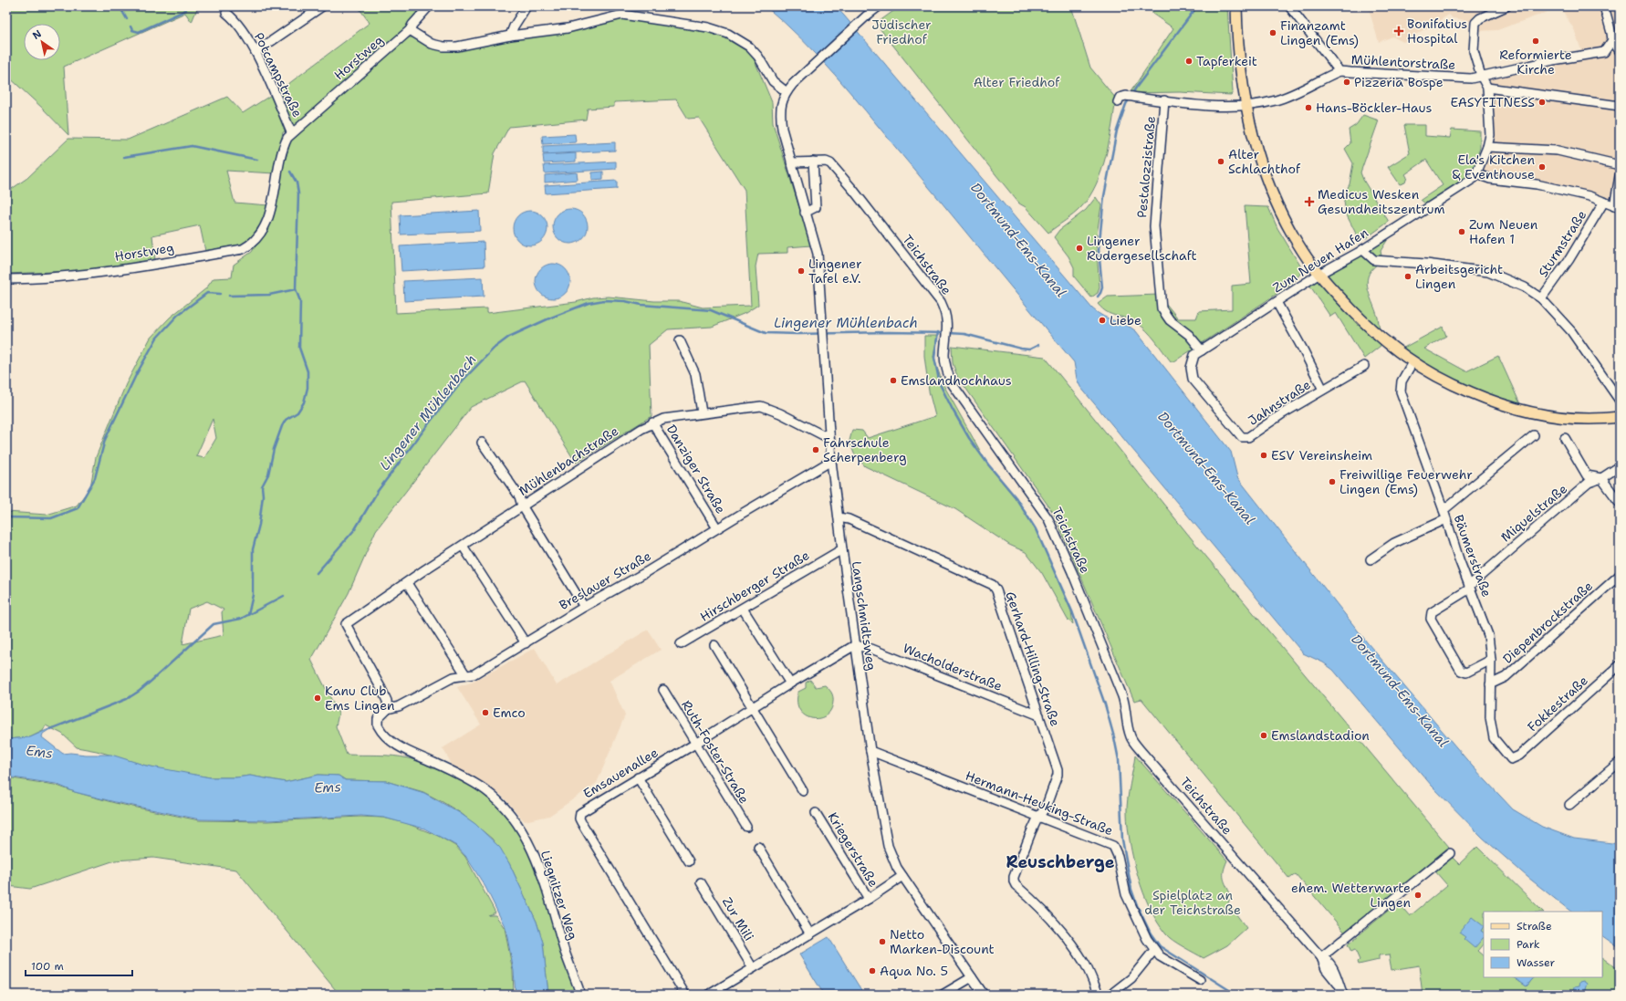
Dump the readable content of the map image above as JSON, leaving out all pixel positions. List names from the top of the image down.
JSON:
{
  "streets": {
    "street": [
      "Horstweg",
      "Mühlentorstraße",
      "Potcampstraße",
      "Pestalozzistraße",
      "Sturmstraße",
      "Zum Neuen Hafen",
      "Teichstraße",
      "Jahnstraße",
      "Mühlenbachstraße",
      "Danziger Straße",
      "Miquelstraße",
      "Bäumerstraße",
      "Breslauer Straße",
      "Hirschberger Straße",
      "Langschmidtsweg",
      "Diepenbrockstraße",
      "Gerhard-Hilling-Straße",
      "Wacholderstraße",
      "Fokkestraße",
      "Ruth-Foster-Straße",
      "Emsauenallee",
      "Hermann-Heuking-Straße",
      "Kriegerstraße",
      "Liegnitzer Weg",
      "Zur Mili"
    ]
  },
  "crossings": [
    ["Horstweg", "Potcampstraße"],
    ["Pestalozzistraße", "Zum Neuen Hafen"],
    ["Zum Neuen Hafen", "Jahnstraße"],
    ["Teichstraße", "Langschmidtsweg"],
    ["Mühlenbachstraße", "Danziger Straße"],
    ["Mühlenbachstraße", "Breslauer Straße"],
    ["Mühlenbachstraße", "Langschmidtsweg"],
    ["Mühlenbachstraße", "Liegnitzer Weg"],
    ["Danziger Straße", "Breslauer Straße"],
    ["Miquelstraße", "Bäumerstraße"],
    ["Bäumerstraße", "Diepenbrockstraße"],
    ["Bäumerstraße", "Fokkestraße"],
    ["Breslauer Straße", "Langschmidtsweg"],
    ["Breslauer Straße", "Liegnitzer Weg"],
    ["Hirschberger Straße", "Langschmidtsweg"],
    ["Langschmidtsweg", "Gerhard-Hilling-Straße"],
    ["Langschmidtsweg", "Wacholderstraße"],
    ["Langschmidtsweg", "Emsauenallee"],
    ["Langschmidtsweg", "Hermann-Heuking-Straße"],
    ["Gerhard-Hilling-Straße", "Wacholderstraße"],
    ["Gerhard-Hilling-Straße", "Hermann-Heuking-Straße"],
    ["Wacholderstraße", "Emsauenallee"],
    ["Ruth-Foster-Straße", "Emsauenallee"]
  ],
  "districts": ["Reuschberge"],
  "water": ["Dortmund-Ems-Kanal", "Lingener Mühlenbach", "Ems"],
  "parks": ["Jüdischer Friedhof", "Alter Friedhof", "Spielplatz an der Teichstraße"],
  "places": {
    "health": ["Bonifatius Hospital", "Medicus Wesken Gesundheitszentrum"],
    "other": [
      "Finanzamt Lingen (Ems)",
      "Reformierte Kirche",
      "Tapferkeit",
      "Pizzeria Bospe",
      "EASYFITNESS",
      "Hans-Böckler-Haus",
      "Alter Schlachthof",
      "Ela's Kitchen & Eventhouse",
      "Zum Neuen Hafen 1",
      "Lingener Rudergesellschaft",
      "Lingener Tafel e.V.",
      "Arbeitsgericht Lingen",
      "Liebe",
      "Emslandhochhaus",
      "Fahrschule Scherpenberg",
      "ESV Vereinsheim",
      "Freiwillige Feuerwehr Lingen (Ems)",
      "Kanu Club Ems Lingen",
      "Emco",
      "Emslandstadion",
      "ehem. Wetterwarte Lingen",
      "Netto Marken-Discount",
      "Aqua No. 5"
    ]
  },
  "legend": ["Straße", "Park", "Wasser"],
  "scale_bar": "100 m",
  "north": "top left"
}
